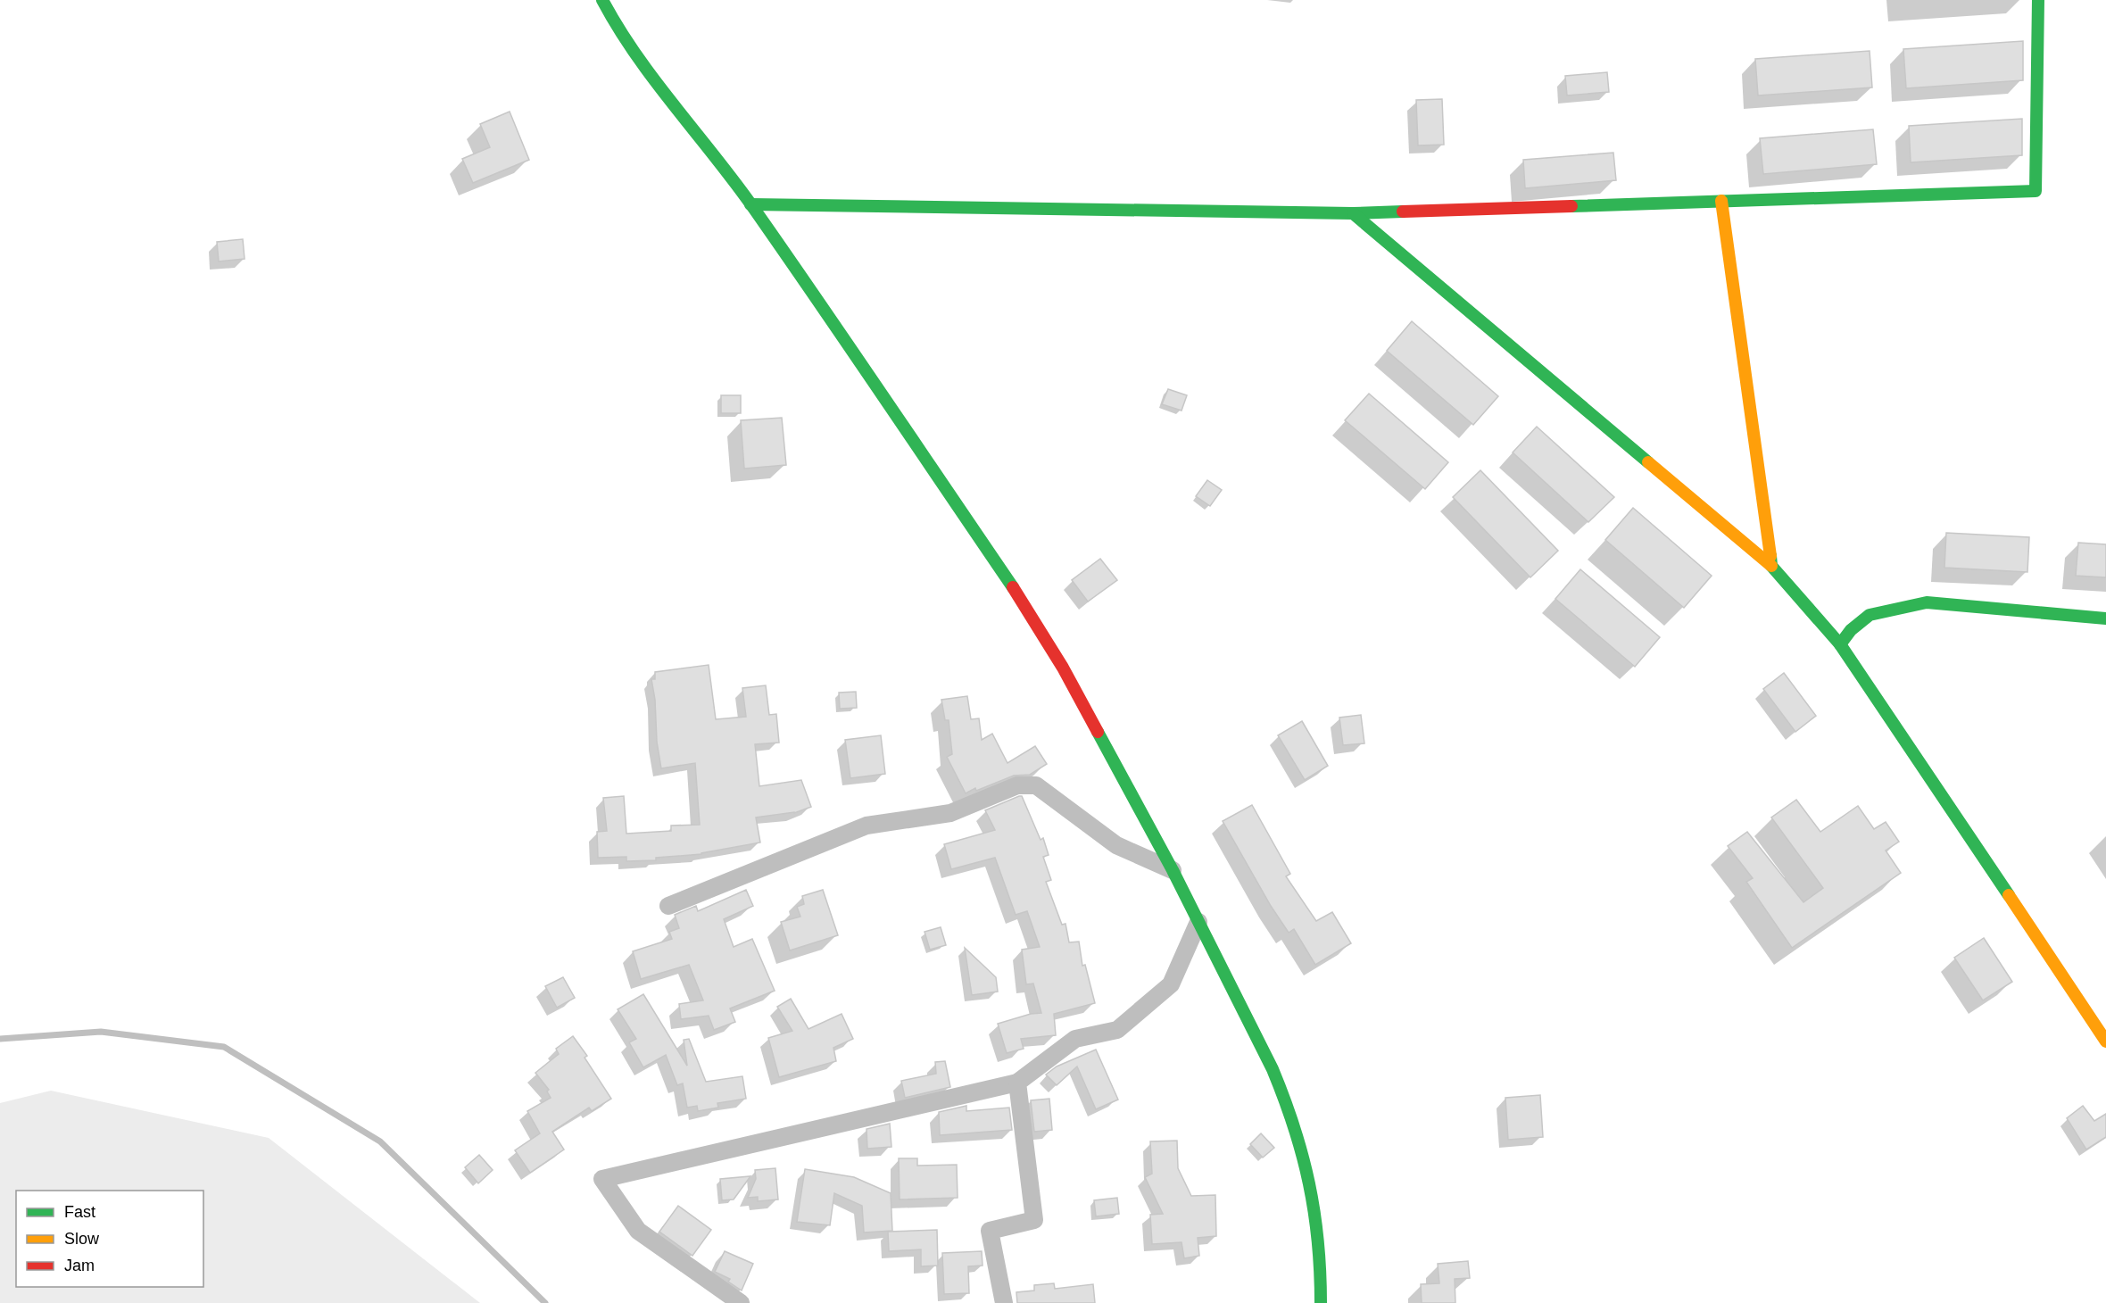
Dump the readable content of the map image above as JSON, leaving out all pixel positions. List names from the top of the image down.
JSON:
{
  "legend": ["Fast", "Slow", "Jam"]
}
